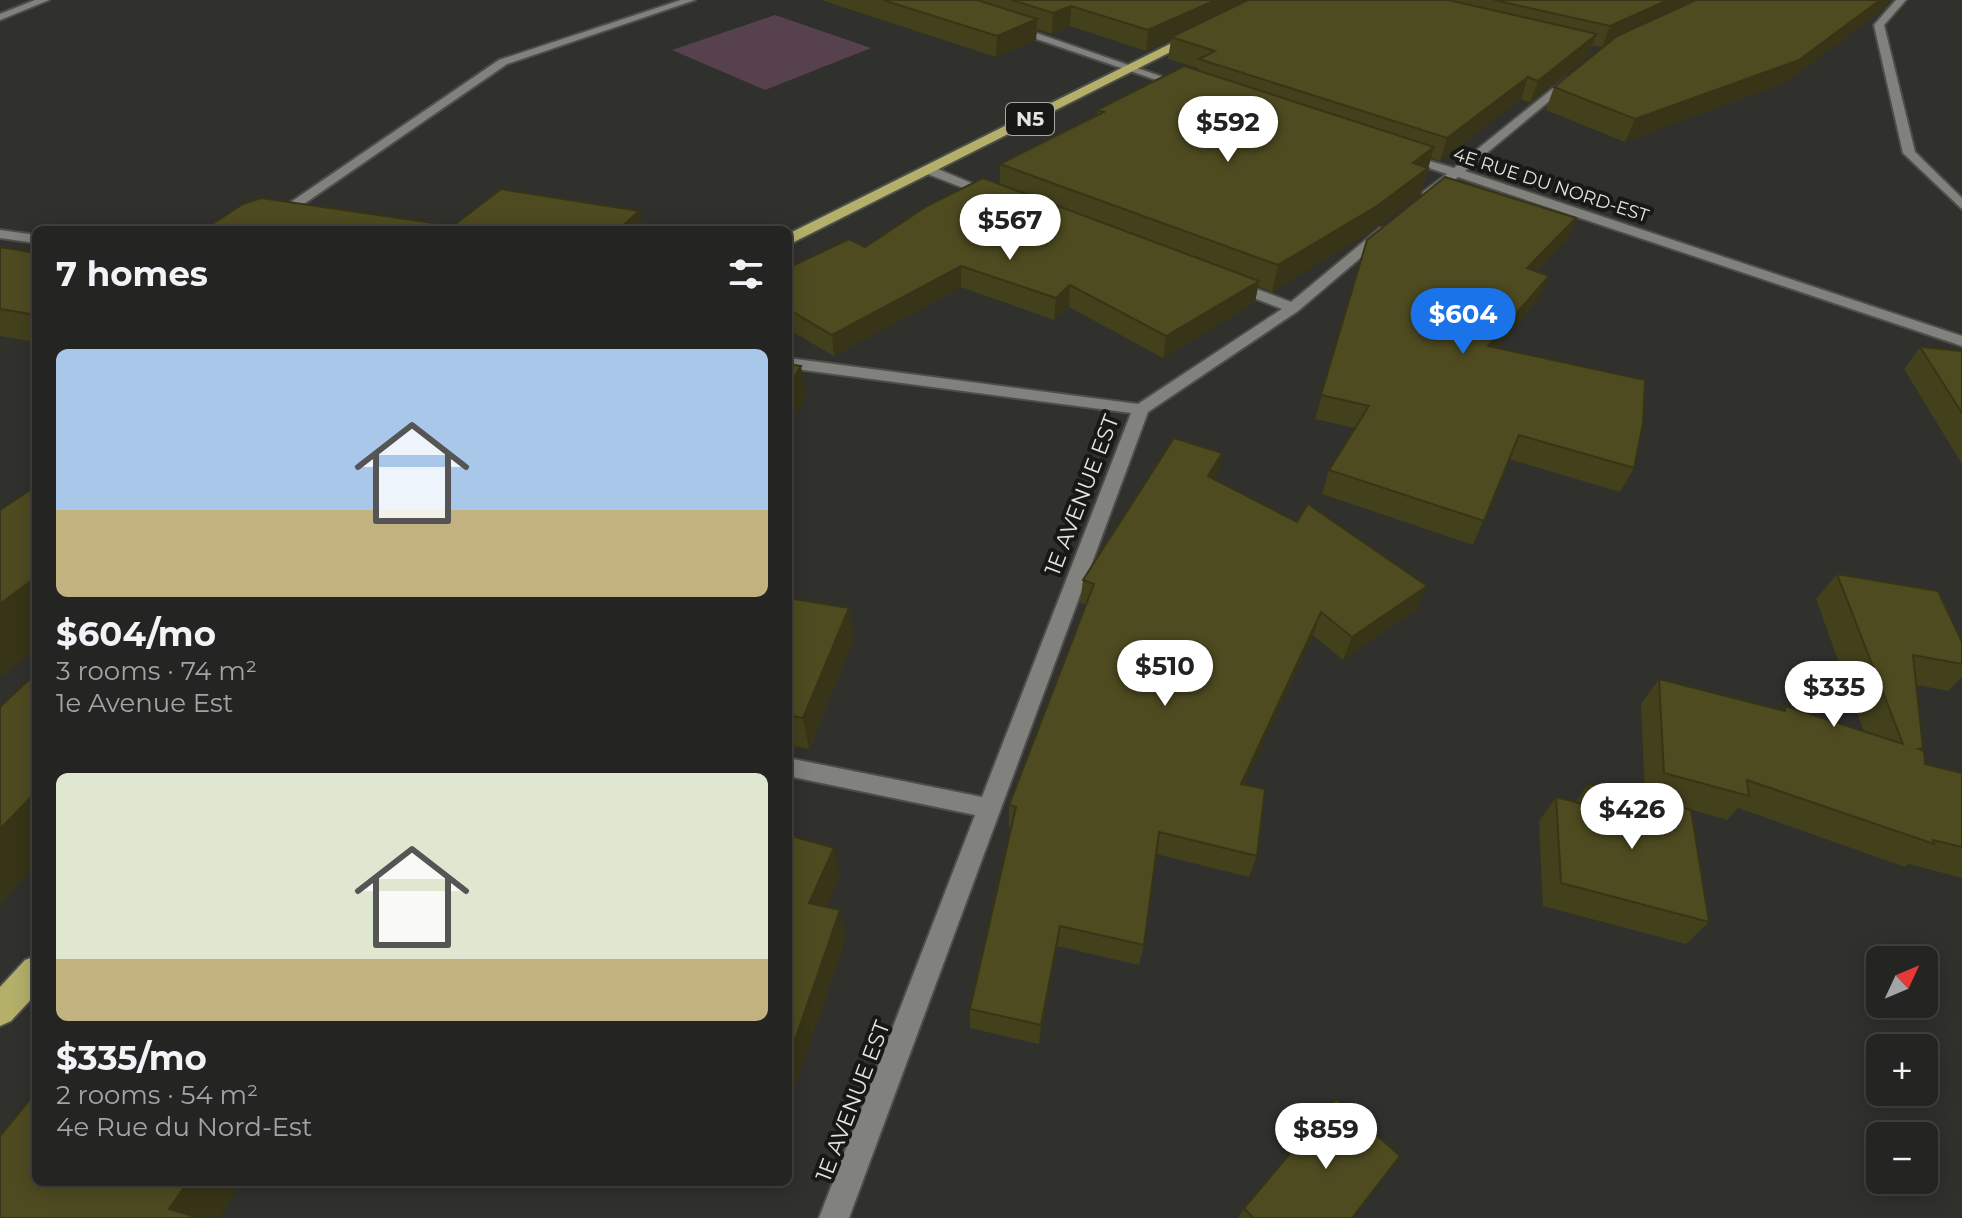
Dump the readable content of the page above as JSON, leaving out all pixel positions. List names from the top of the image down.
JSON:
{
  "streets": {
    "highway": ["N5"],
    "street": ["4E RUE DU NORD-EST", "1E AVENUE EST"]
  },
  "crossings": [
    ["4E RUE DU NORD-EST", "1E AVENUE EST"]
  ],
  "north": "top right",
  "page": {
    "price": [
      "$592",
      "$567",
      "$604",
      "$510",
      "$335",
      "$426",
      "$859"
    ],
    "heading": "7 homes",
    "list": [
      {
        "name": "$604/mo",
        "note": "3 rooms · 74 m² · 1e Avenue Est"
      },
      {
        "name": "$335/mo",
        "note": "2 rooms · 54 m² · 4e Rue du Nord-Est"
      }
    ],
    "map_buttons": ["+", "−"]
  }
}
